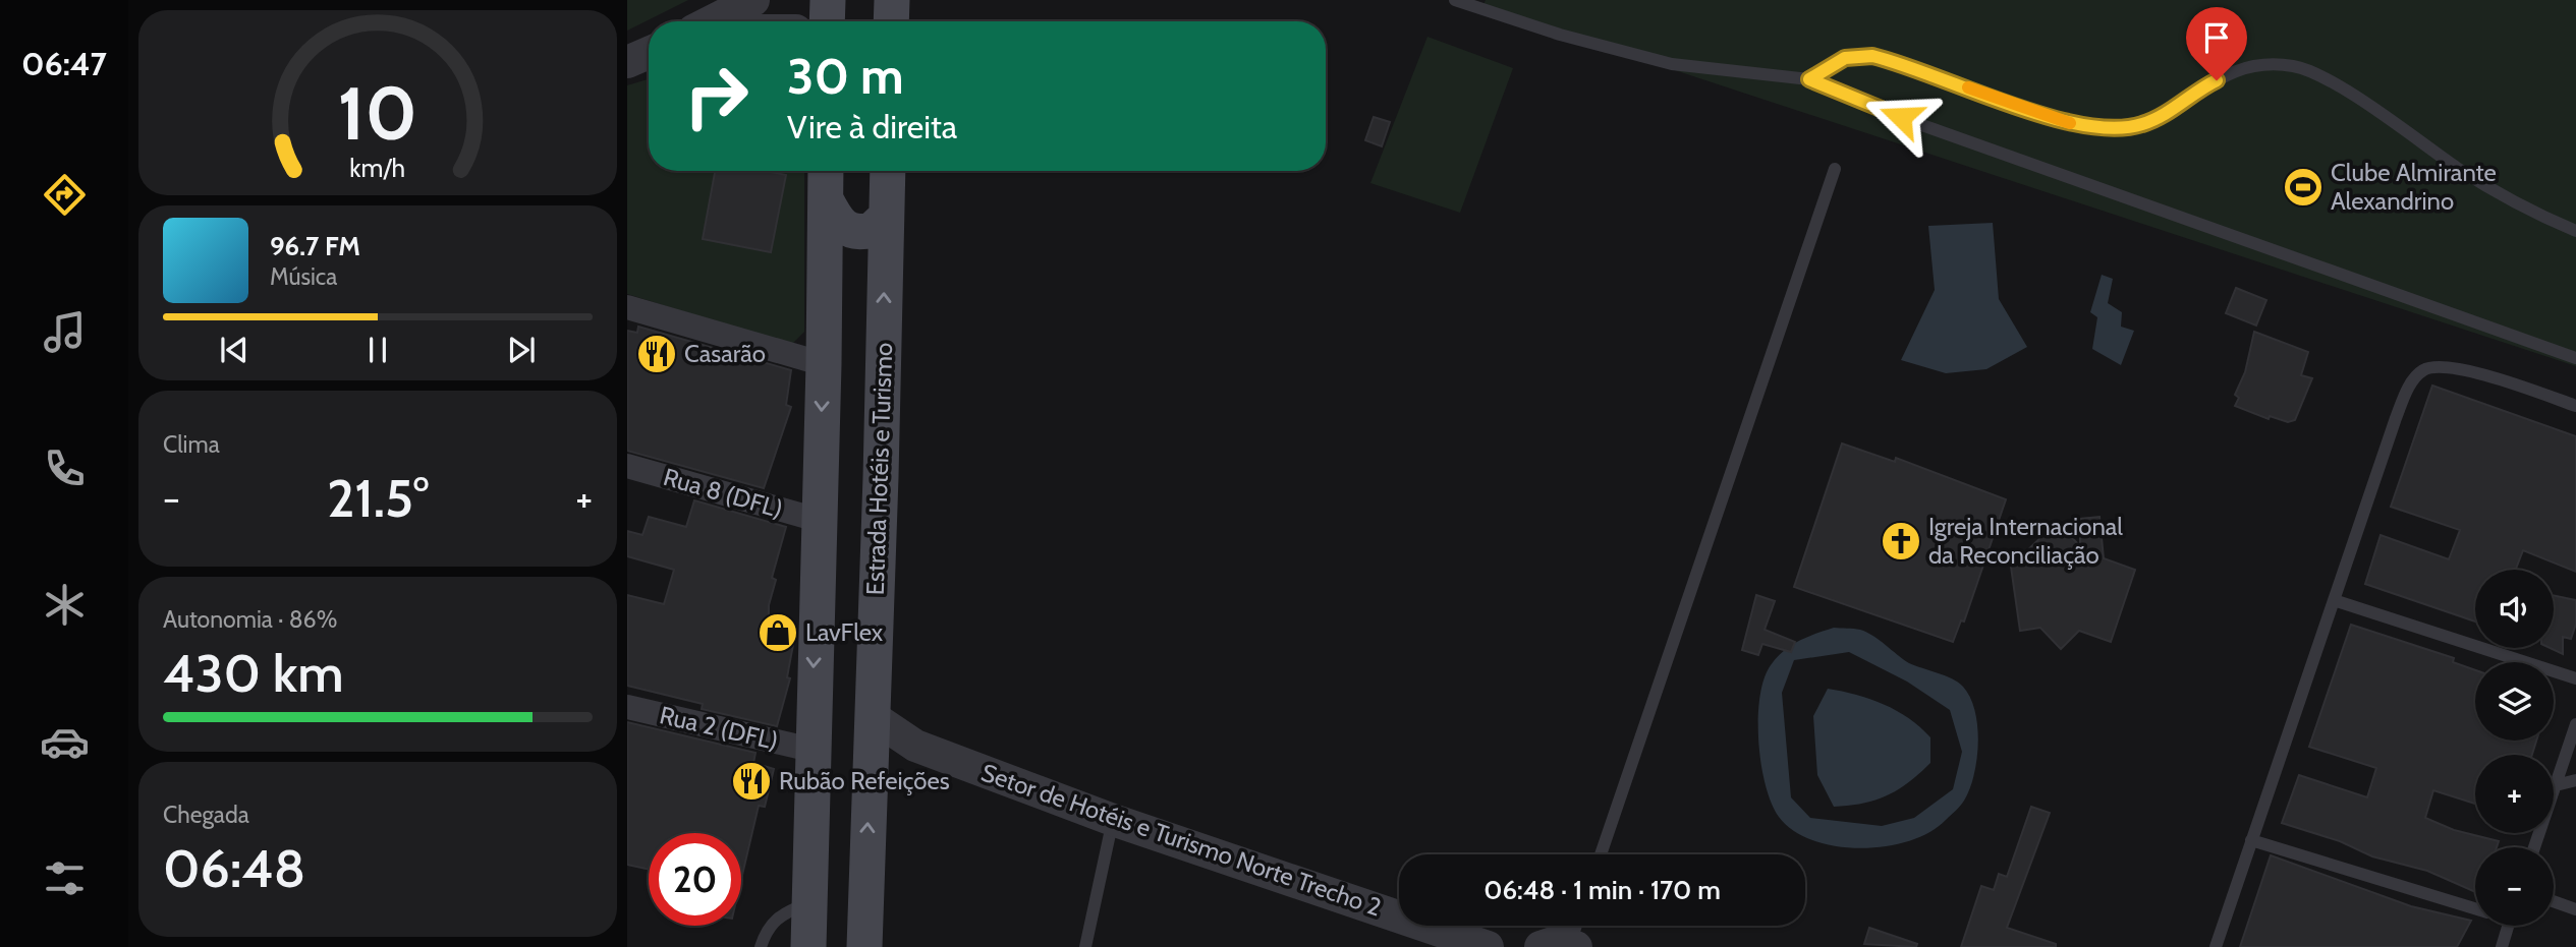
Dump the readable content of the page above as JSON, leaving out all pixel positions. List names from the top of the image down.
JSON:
{
  "streets": {
    "main road": ["Estrada Hotéis e Turismo"],
    "street": ["Rua 8 (DFL)", "Rua 2 (DFL)", "Setor de Hotéis e Turismo Norte Trecho 2"]
  },
  "crossings": [
    ["Estrada Hotéis e Turismo", "Setor de Hotéis e Turismo Norte Trecho 2"]
  ],
  "places": {
    "sports": ["Clube Almirante Alexandrino"],
    "restaurant": ["Casarão", "Rubão Refeições"],
    "church": ["Igreja Internacional da Reconciliação"],
    "shop": ["LavFlex"]
  },
  "page": {
    "tabs": "06:47",
    "turn": ["30 m", "Vire à direita"],
    "song": ["96.7 FM", "Música"],
    "tile": [
      "Clima",
      ["Autonomia · 86%", "430 km"],
      ["Chegada", "06:48"]
    ],
    "heat": ["−", "21.5°", "+"],
    "map_buttons": ["+", "−"],
    "limit": "20",
    "trip": "06:48 · 1 min · 170 m",
    "gauge": ["10", "km/h"]
  }
}
